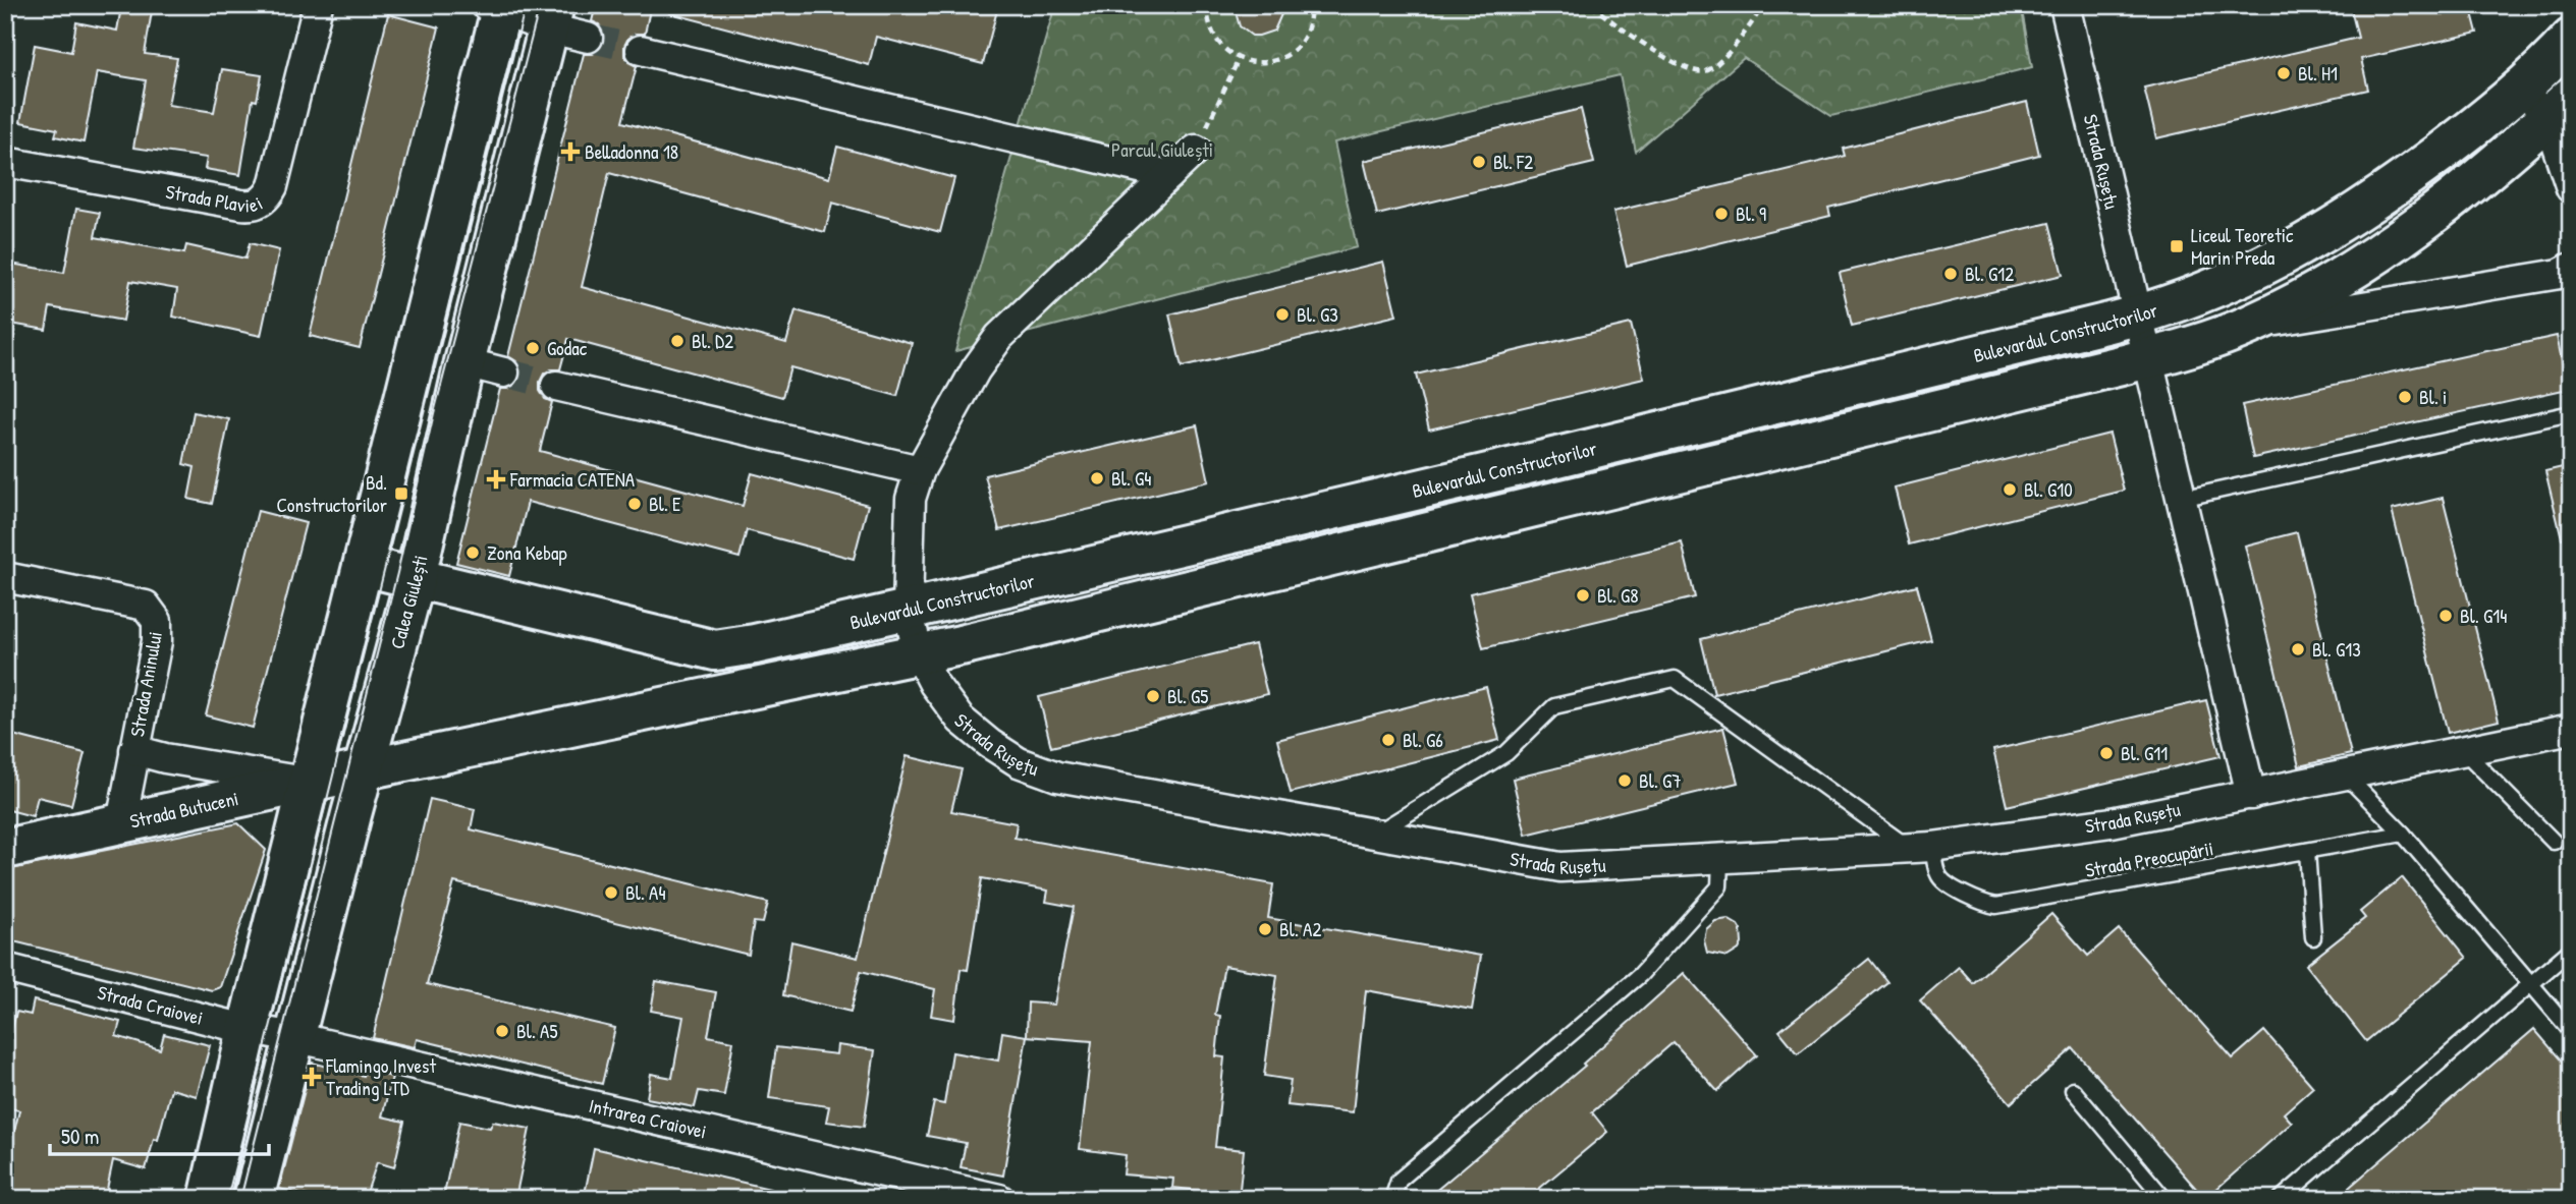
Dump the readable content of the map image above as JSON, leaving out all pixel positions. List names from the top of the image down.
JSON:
{
  "streets": {
    "street": [
      "Strada Rușețu",
      "Strada Plaviei",
      "Bulevardul Constructorilor",
      "Calea Giulești",
      "Strada Aninului",
      "Strada Butuceni",
      "Strada Craiovei",
      "Intrarea Craiovei"
    ],
    "lane": ["Strada Preocupării"]
  },
  "crossings": [
    ["Strada Rușețu", "Bulevardul Constructorilor"],
    ["Strada Rușețu", "Strada Preocupării"],
    ["Bulevardul Constructorilor", "Calea Giulești"],
    ["Calea Giulești", "Strada Butuceni"],
    ["Calea Giulești", "Strada Craiovei"],
    ["Calea Giulești", "Intrarea Craiovei"],
    ["Strada Aninului", "Strada Butuceni"],
    ["Strada Craiovei", "Intrarea Craiovei"]
  ],
  "parks": ["Parcul Giulești"],
  "places": {
    "other": [
      "Bl. H1",
      "Bl. F2",
      "Bl. 9",
      "Bl. G12",
      "Bl. G3",
      "Bl. D2",
      "Godac",
      "Bl. i",
      "Bl. G4",
      "Bl. G10",
      "Bl. E",
      "Zona Kebap",
      "Bl. G8",
      "Bl. G14",
      "Bl. G13",
      "Bl. G5",
      "Bl. G6",
      "Bl. G11",
      "Bl. G7",
      "Bl. A4",
      "Bl. A2",
      "Bl. A5"
    ],
    "health": ["Belladonna 18", "Farmacia CATENA", "Flamingo Invest Trading LTD"],
    "transit": ["Liceul Teoretic Marin Preda", "Bd. Constructorilor"]
  },
  "scale_bar": "50 m"
}
